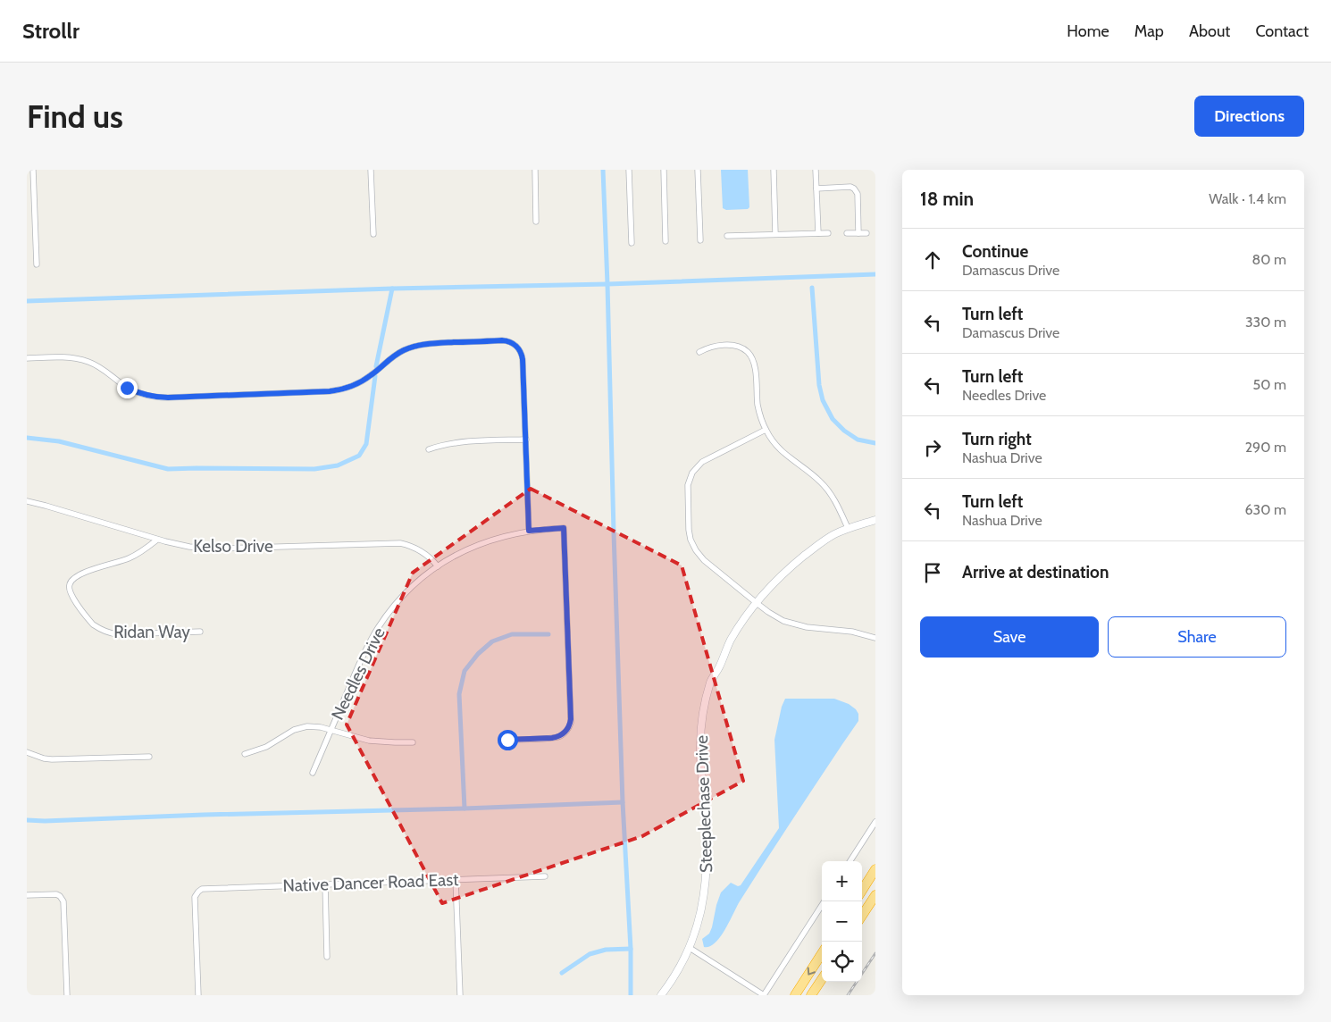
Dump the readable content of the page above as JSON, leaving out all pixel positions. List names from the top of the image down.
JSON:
{
  "streets": {
    "street": [
      "Kelso Drive",
      "Ridan Way",
      "Needles Drive",
      "Steeplechase Drive",
      "Native Dancer Road East"
    ]
  },
  "crossings": [
    ["Kelso Drive", "Ridan Way"],
    ["Kelso Drive", "Needles Drive"]
  ],
  "page": {
    "header": "Strollr",
    "nav": [
      "Home",
      "Map",
      "About",
      "Contact"
    ],
    "buttons": [
      "Directions",
      ["Save", "Share"]
    ],
    "title": "Find us",
    "heading": ["18 min", "Walk · 1.4 km"],
    "list": [
      ["Continue", "Damascus Drive", "80 m"],
      ["Turn left", "Damascus Drive", "330 m"],
      ["Turn left", "Needles Drive", "50 m"],
      ["Turn right", "Nashua Drive", "290 m"],
      ["Turn left", "Nashua Drive", "630 m"],
      "Arrive at destination"
    ],
    "map_buttons": ["+", "−"]
  }
}
